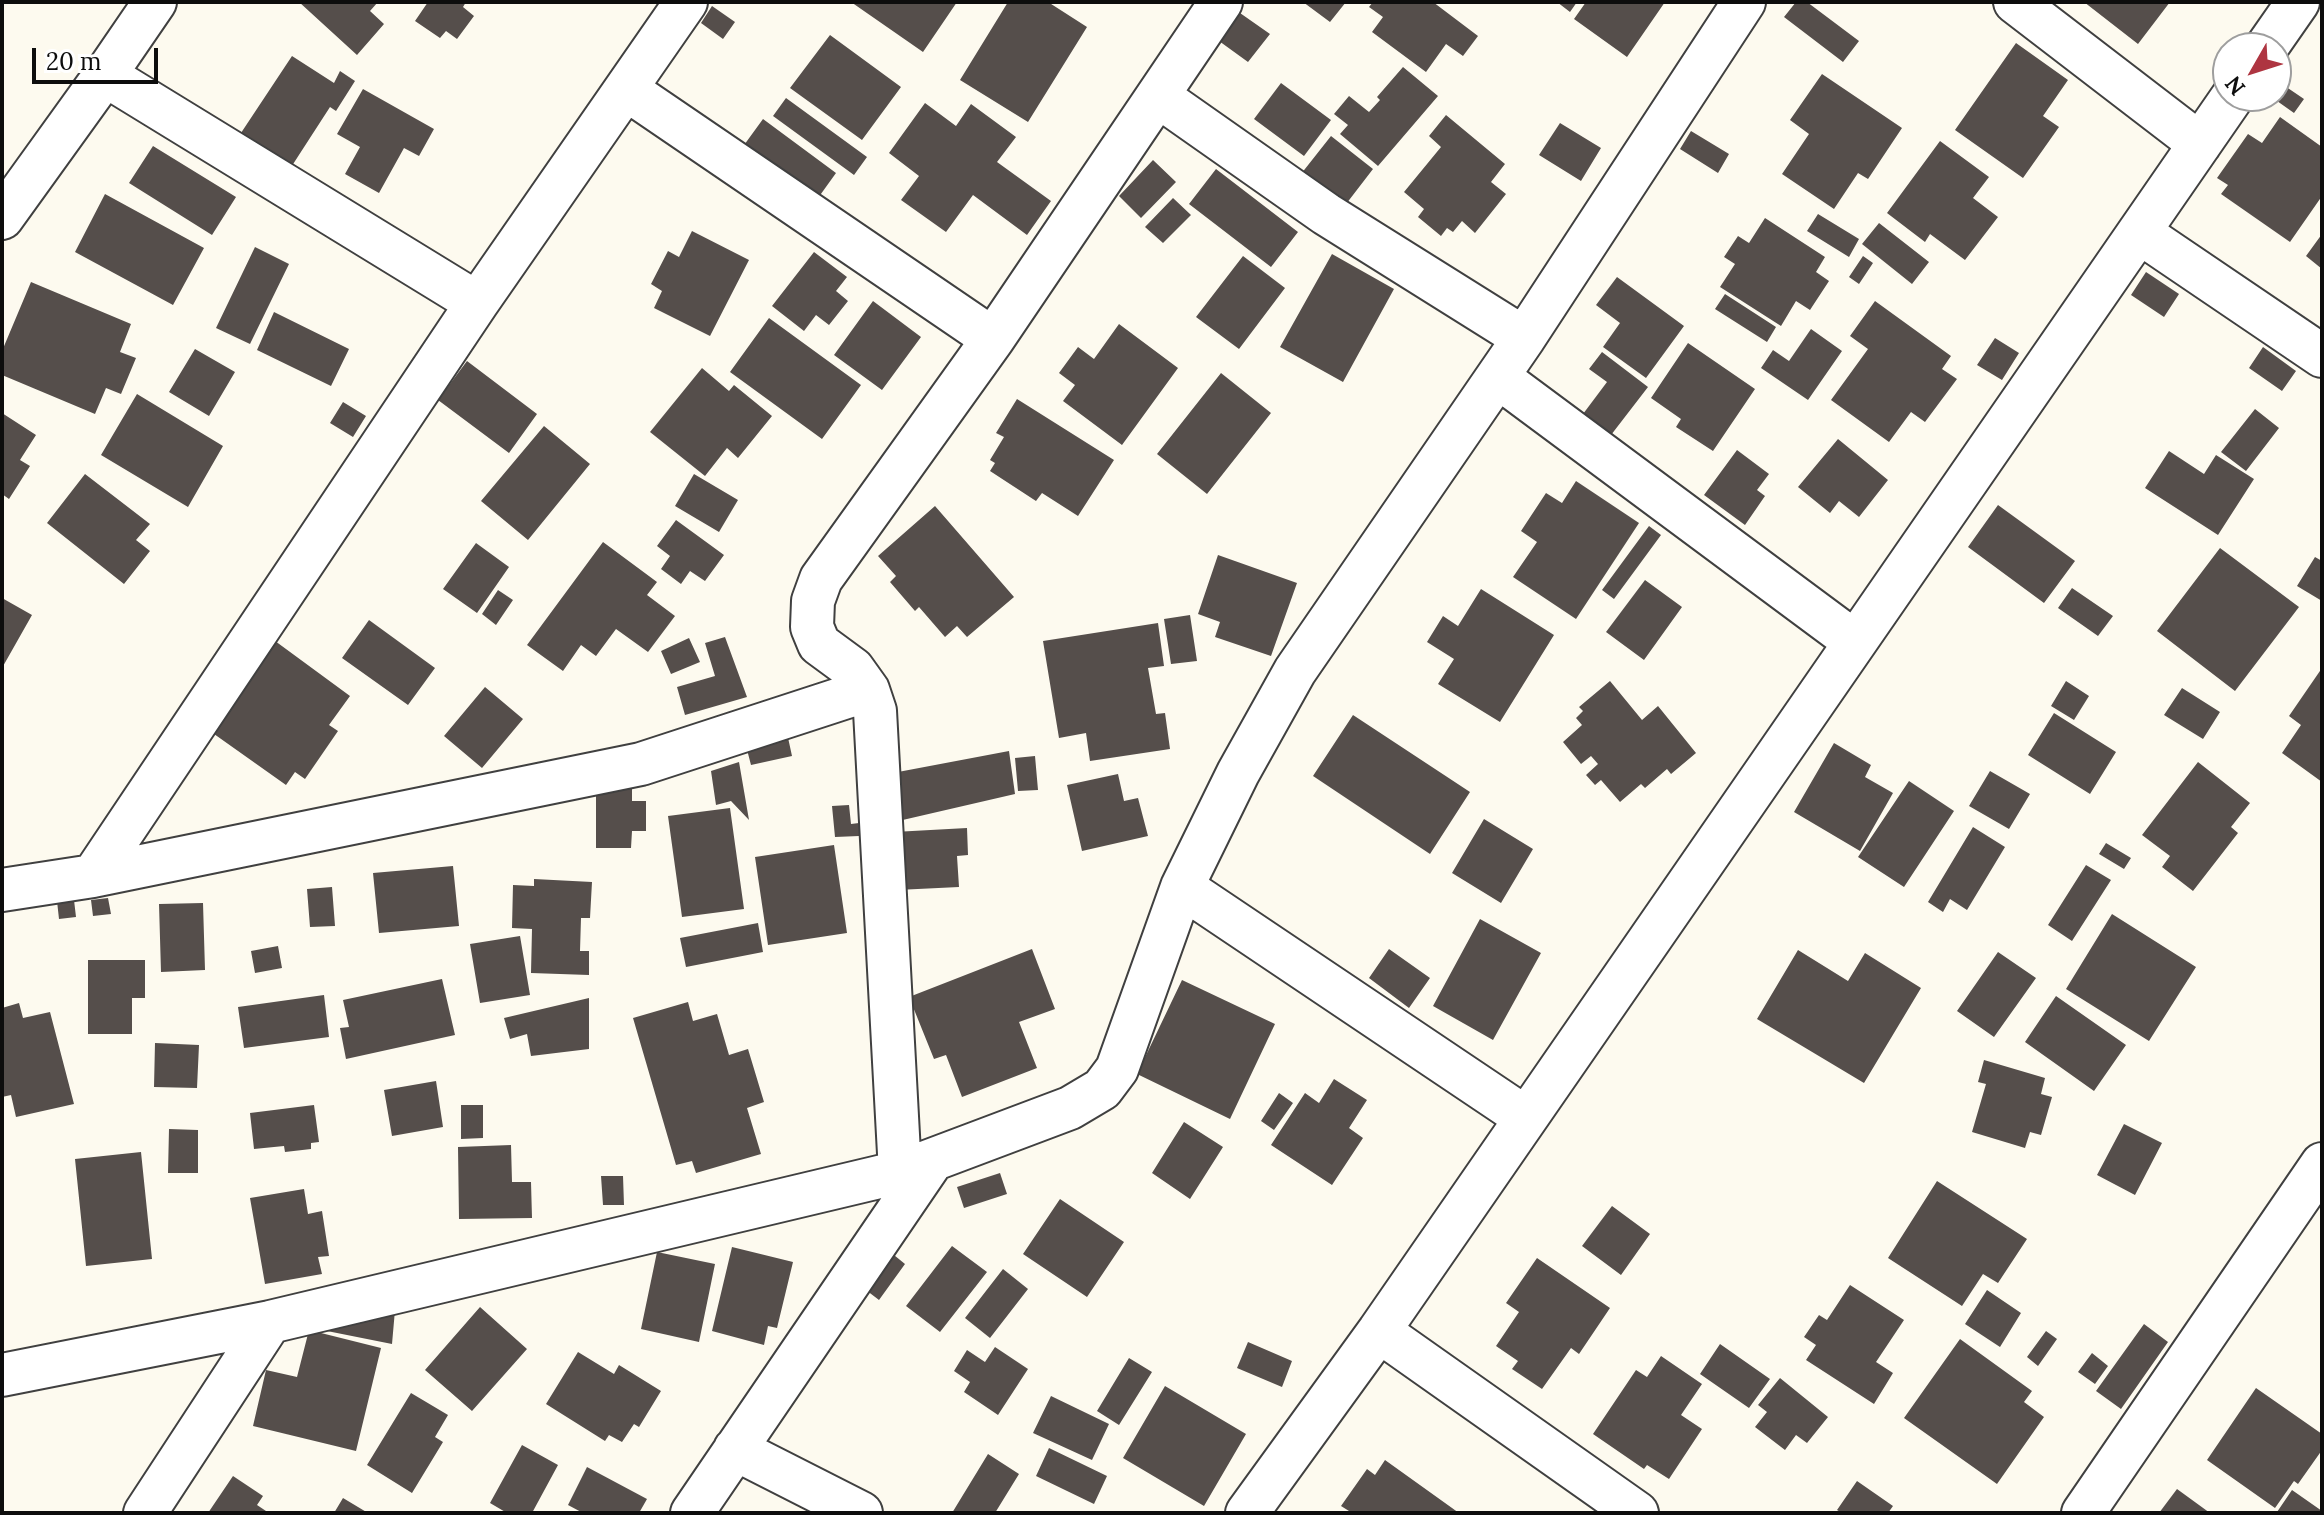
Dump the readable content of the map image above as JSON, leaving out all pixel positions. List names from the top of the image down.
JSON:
{
  "scale_bar": "20 m",
  "north": "bottom left"
}
